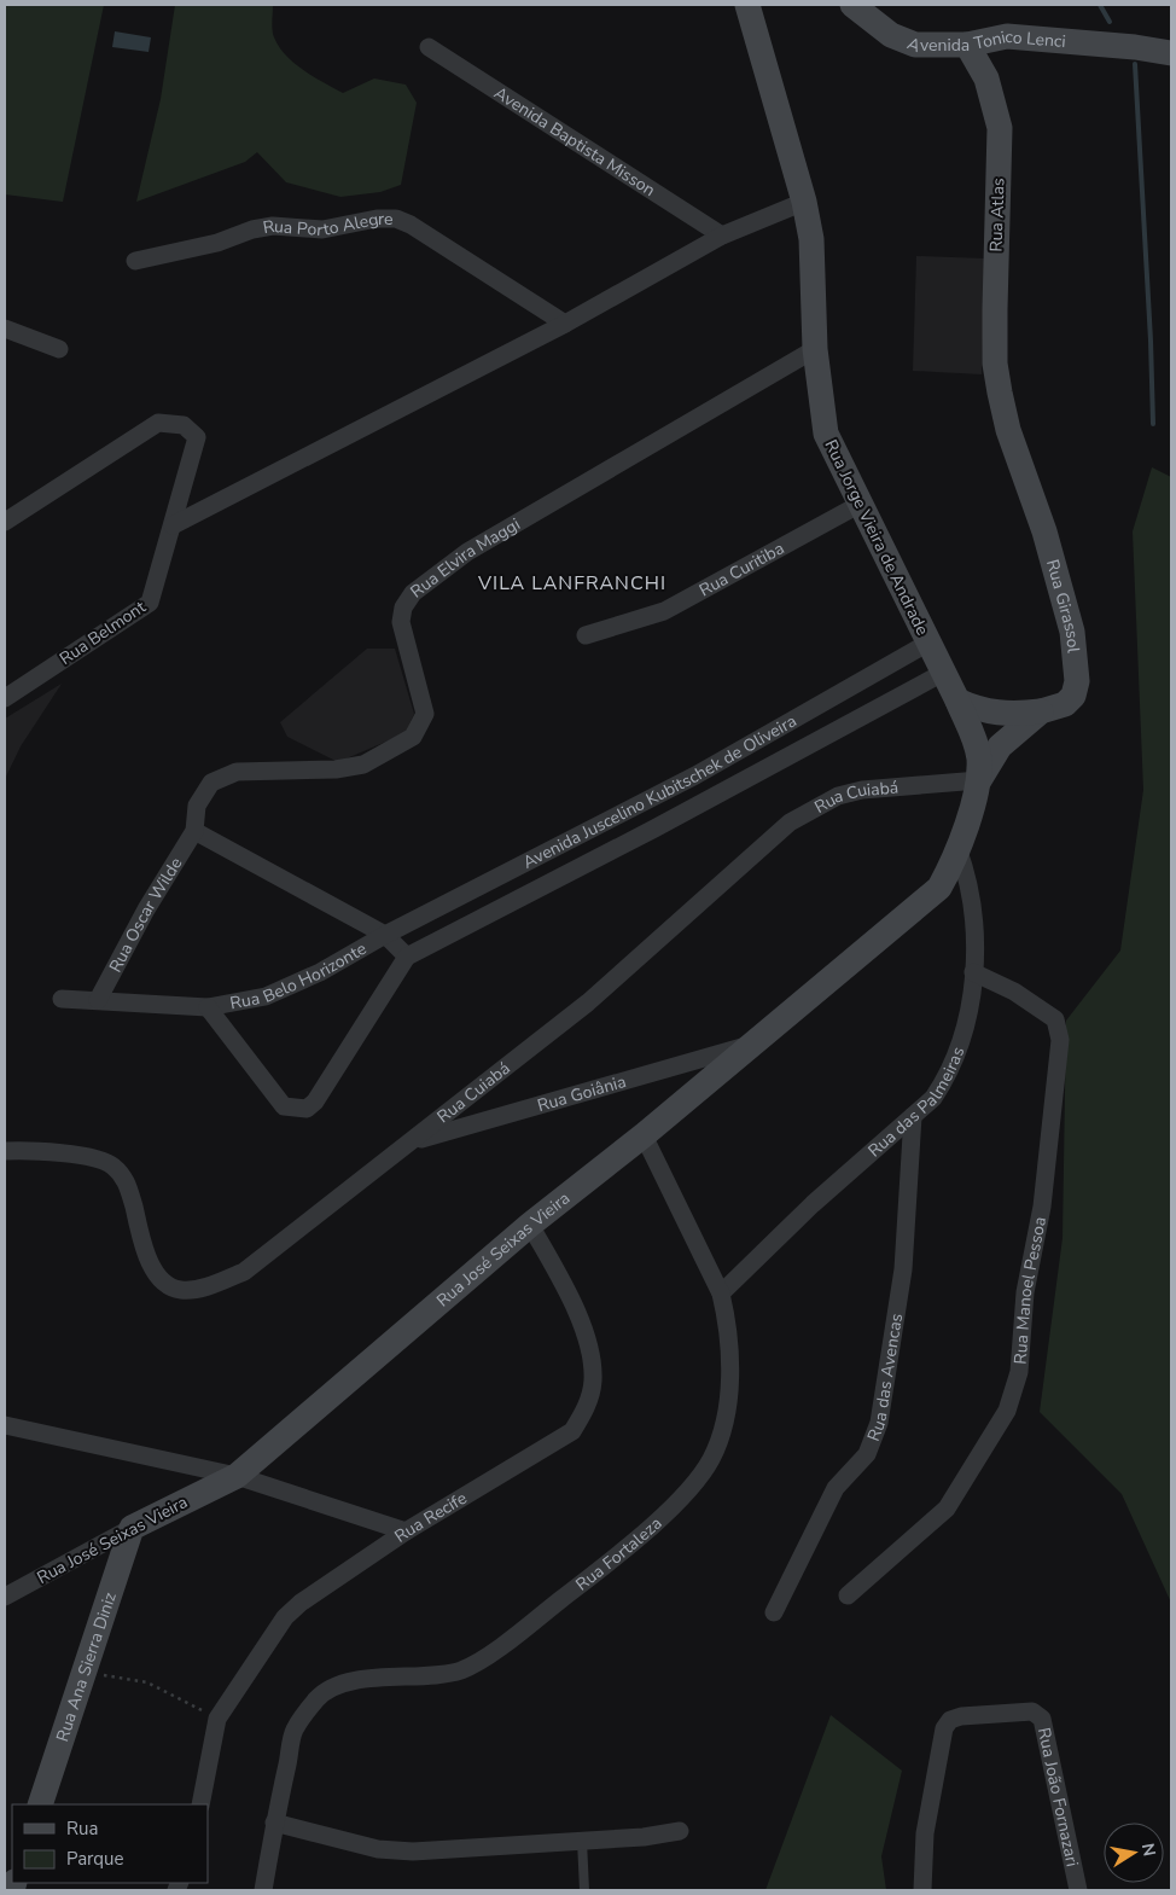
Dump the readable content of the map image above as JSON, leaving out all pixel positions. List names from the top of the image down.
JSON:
{
  "streets": {
    "street": [
      "Avenida Tonico Lenci",
      "Avenida Baptista Misson",
      "Rua Atlas",
      "Rua Porto Alegre",
      "Rua Jorge Vieira de Andrade",
      "Rua Elvira Maggi",
      "Rua Curitiba",
      "Rua Girassol",
      "Rua Belmont",
      "Avenida Juscelino Kubitschek de Oliveira",
      "Rua Cuiabá",
      "Rua Oscar Wilde",
      "Rua Belo Horizonte",
      "Rua Goiânia",
      "Rua das Palmeiras",
      "Rua José Seixas Vieira",
      "Rua Manoel Pessoa",
      "Rua das Avencas",
      "Rua Recife",
      "Rua Fortaleza",
      "Rua Ana Sierra Diniz",
      "Rua João Fornazari"
    ]
  },
  "crossings": [
    ["Avenida Tonico Lenci", "Rua Atlas"],
    ["Rua Atlas", "Rua Girassol"],
    ["Rua Jorge Vieira de Andrade", "Rua Elvira Maggi"],
    ["Rua Jorge Vieira de Andrade", "Rua Curitiba"],
    ["Rua Jorge Vieira de Andrade", "Rua Girassol"],
    ["Rua Jorge Vieira de Andrade", "Avenida Juscelino Kubitschek de Oliveira"],
    ["Rua Jorge Vieira de Andrade", "Rua Cuiabá"],
    ["Rua Jorge Vieira de Andrade", "Rua das Palmeiras"],
    ["Rua Jorge Vieira de Andrade", "Rua José Seixas Vieira"],
    ["Rua Elvira Maggi", "Rua Oscar Wilde"],
    ["Rua Girassol", "Rua Cuiabá"],
    ["Avenida Juscelino Kubitschek de Oliveira", "Rua Belo Horizonte"],
    ["Rua Cuiabá", "Rua Goiânia"],
    ["Rua Oscar Wilde", "Rua Belo Horizonte"],
    ["Rua Goiânia", "Rua José Seixas Vieira"],
    ["Rua das Palmeiras", "Rua José Seixas Vieira"],
    ["Rua das Palmeiras", "Rua Manoel Pessoa"],
    ["Rua das Palmeiras", "Rua das Avencas"],
    ["Rua das Palmeiras", "Rua Fortaleza"],
    ["Rua José Seixas Vieira", "Rua Recife"],
    ["Rua José Seixas Vieira", "Rua Fortaleza"],
    ["Rua José Seixas Vieira", "Rua Ana Sierra Diniz"]
  ],
  "districts": ["VILA LANFRANCHI"],
  "legend": ["Rua", "Parque"],
  "north": "right"
}
